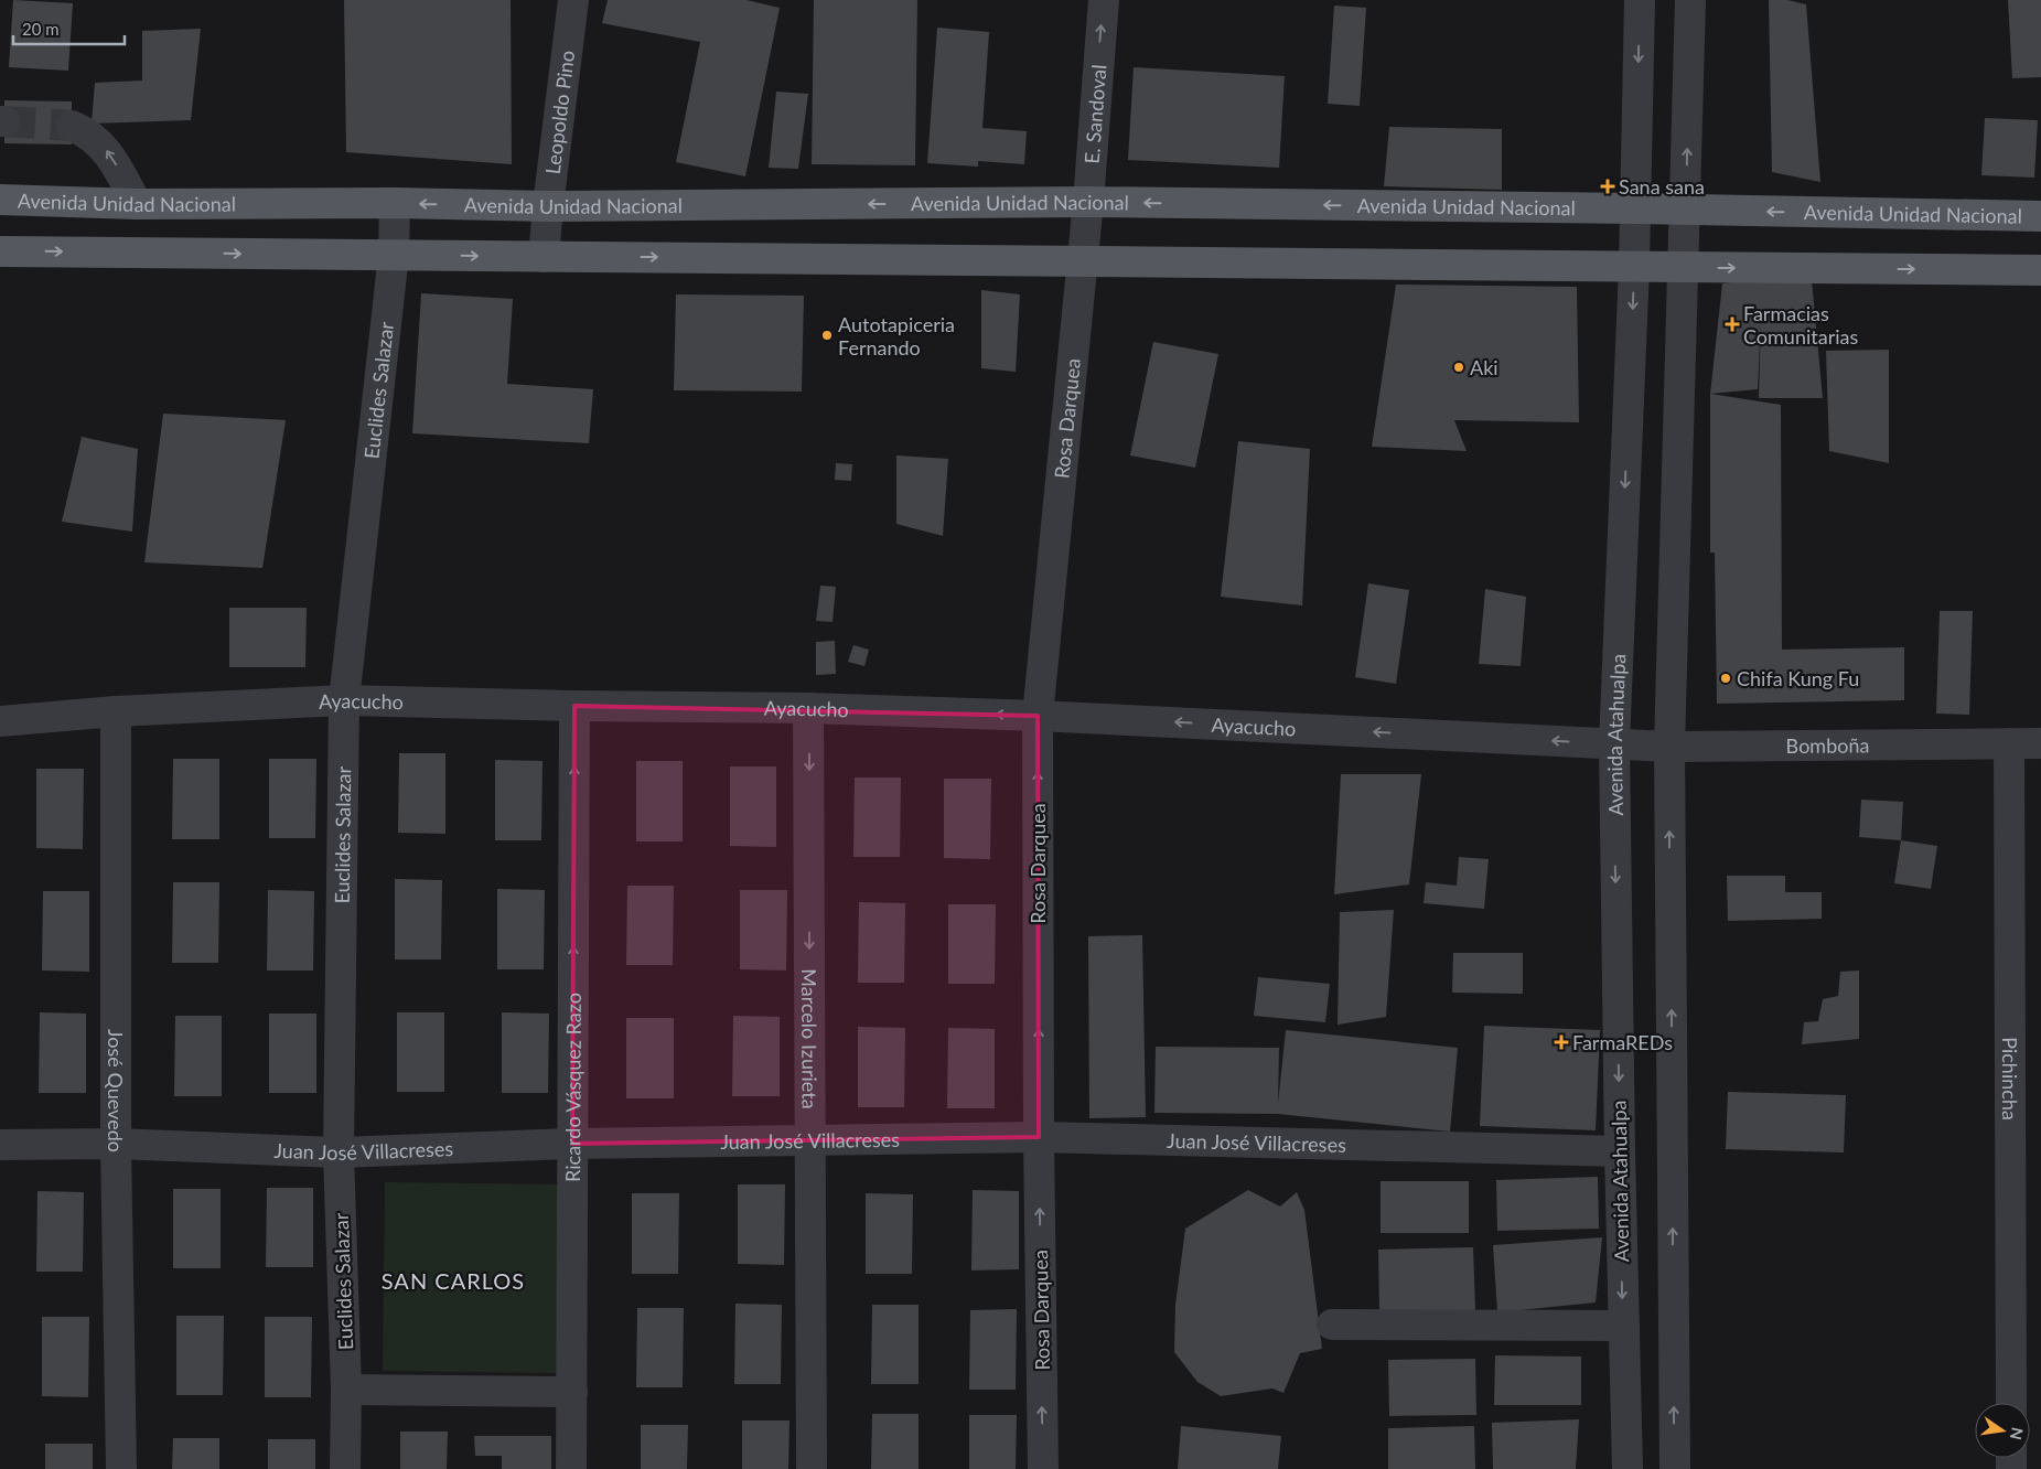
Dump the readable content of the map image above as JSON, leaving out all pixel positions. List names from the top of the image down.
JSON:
{
  "streets": {
    "main road": ["Avenida Unidad Nacional"],
    "street": [
      "Leopoldo Pino",
      "E. Sandoval",
      "Euclides Salazar",
      "Rosa Darquea",
      "Ayacucho",
      "Avenida Atahualpa",
      "Bomboña",
      "Marcelo Izurieta",
      "Pichincha",
      "Ricardo Vásquez Razo",
      "José Quevedo",
      "Juan José Villacreses"
    ]
  },
  "crossings": [
    ["Leopoldo Pino", "Avenida Unidad Nacional"],
    ["E. Sandoval", "Avenida Unidad Nacional"],
    ["E. Sandoval", "Rosa Darquea"],
    ["Avenida Unidad Nacional", "Euclides Salazar"],
    ["Avenida Unidad Nacional", "Avenida Atahualpa"],
    ["Euclides Salazar", "Ayacucho"],
    ["Euclides Salazar", "Juan José Villacreses"],
    ["Rosa Darquea", "Ayacucho"],
    ["Rosa Darquea", "Juan José Villacreses"],
    ["Ayacucho", "Avenida Atahualpa"],
    ["Ayacucho", "Bomboña"],
    ["Ayacucho", "Marcelo Izurieta"],
    ["Ayacucho", "Ricardo Vásquez Razo"],
    ["Ayacucho", "José Quevedo"],
    ["Avenida Atahualpa", "Bomboña"],
    ["Avenida Atahualpa", "Juan José Villacreses"],
    ["Bomboña", "Pichincha"],
    ["Marcelo Izurieta", "Juan José Villacreses"],
    ["Ricardo Vásquez Razo", "Juan José Villacreses"],
    ["José Quevedo", "Juan José Villacreses"]
  ],
  "one_way": [
    "E. Sandoval",
    "Rosa Darquea",
    "Ayacucho",
    "Marcelo Izurieta",
    "Ricardo Vásquez Razo"
  ],
  "districts": ["SAN CARLOS"],
  "places": {
    "health": ["Sana sana", "Farmacias Comunitarias", "FarmaREDs"],
    "other": ["Autotapiceria Fernando", "Aki", "Chifa Kung Fu"]
  },
  "scale_bar": "20 m",
  "north": "right"
}
